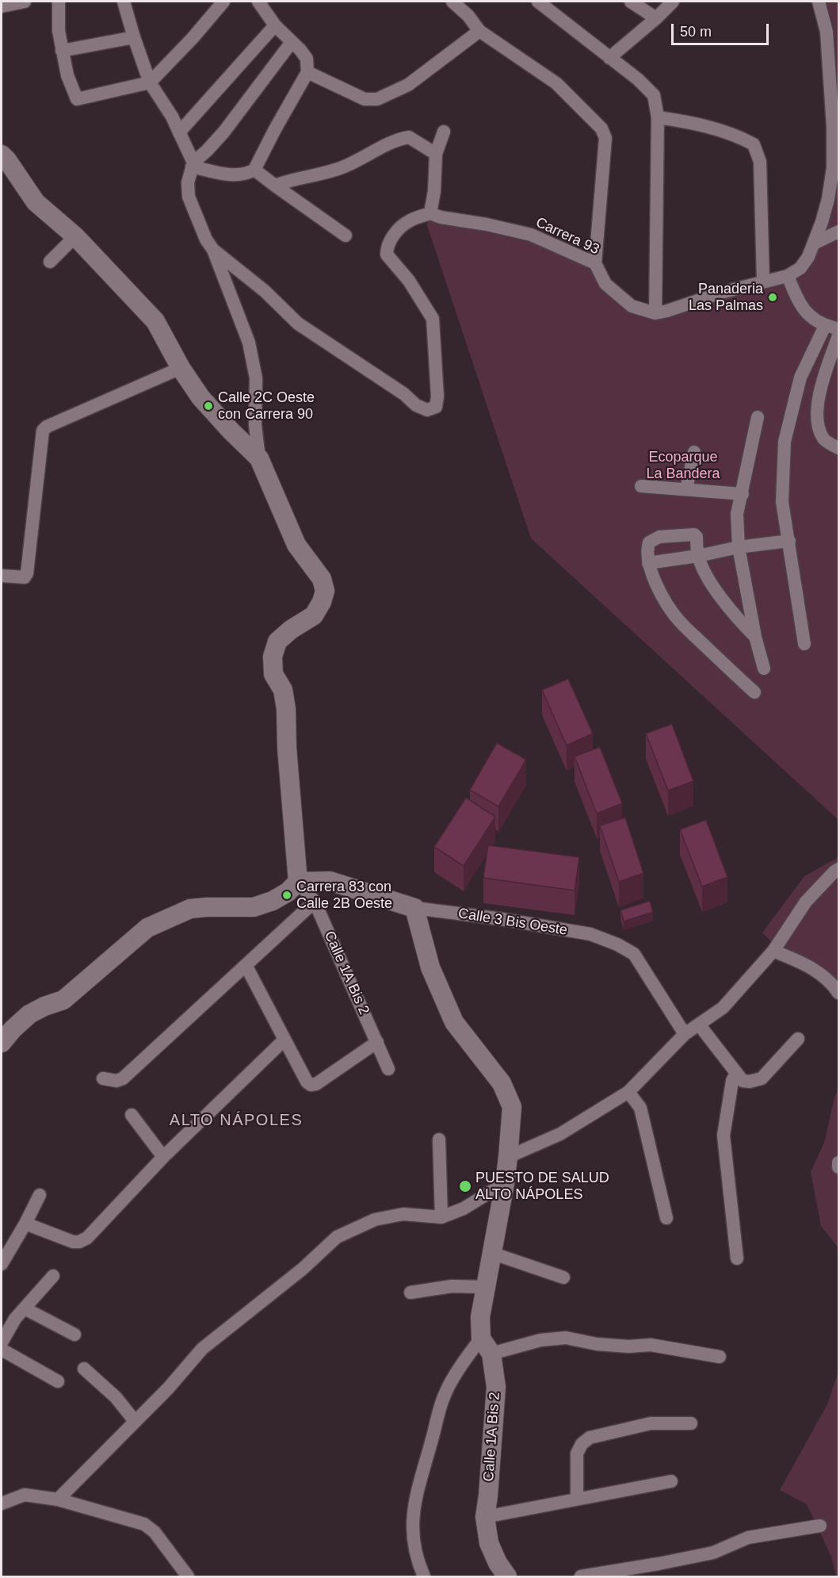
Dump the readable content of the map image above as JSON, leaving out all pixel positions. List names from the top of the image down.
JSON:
{
  "streets": {
    "street": ["Carrera 93", "Calle 3 Bis Oeste", "Calle 1A Bis 2"]
  },
  "crossings": [
    ["Calle 3 Bis Oeste", "Calle 1A Bis 2"]
  ],
  "districts": ["ALTO NÁPOLES"],
  "parks": ["Ecoparque La Bandera"],
  "places": [
    "Panaderia Las Palmas",
    "Calle 2C Oeste con Carrera 90",
    "Carrera 83 con Calle 2B Oeste",
    "PUESTO DE SALUD ALTO NÁPOLES"
  ],
  "scale_bar": "50 m"
}
